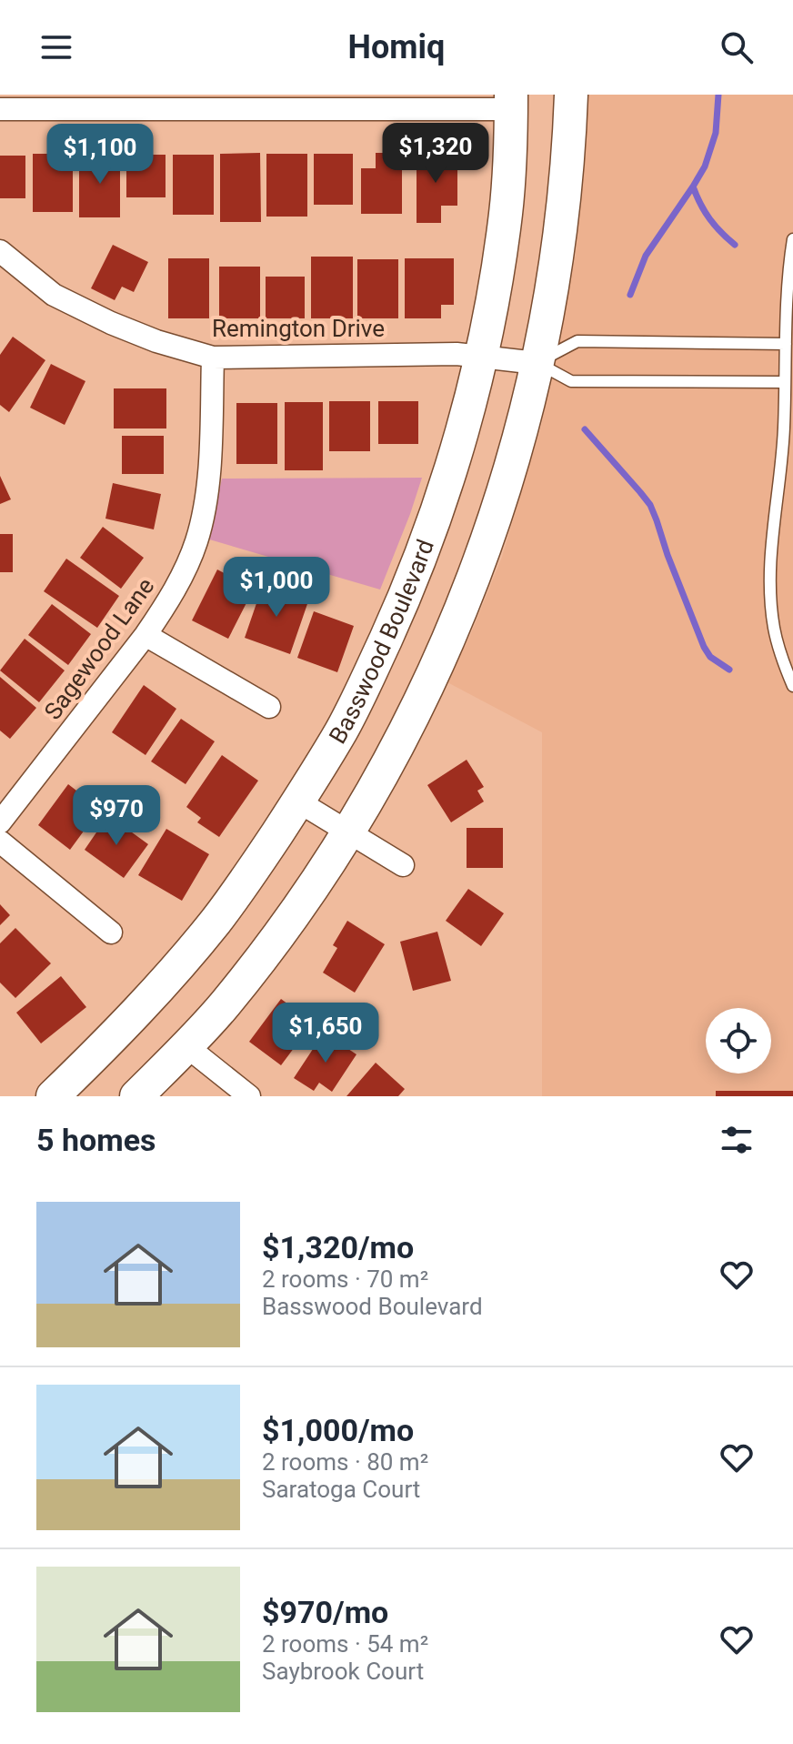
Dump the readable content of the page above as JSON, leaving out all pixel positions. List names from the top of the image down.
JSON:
{
  "streets": {
    "main road": ["Basswood Boulevard"],
    "street": ["Remington Drive", "Sagewood Lane"]
  },
  "crossings": [
    ["Remington Drive", "Basswood Boulevard"],
    ["Remington Drive", "Sagewood Lane"]
  ],
  "page": {
    "header": "Homiq",
    "price": [
      "$1,320",
      "$1,100",
      "$1,000",
      "$970",
      "$1,650"
    ],
    "heading": "5 homes",
    "list": [
      {
        "name": "$1,320/mo",
        "note": "2 rooms · 70 m² · Basswood Boulevard"
      },
      {
        "name": "$1,000/mo",
        "note": "2 rooms · 80 m² · Saratoga Court"
      },
      {
        "name": "$970/mo",
        "note": "2 rooms · 54 m² · Saybrook Court"
      }
    ]
  }
}
